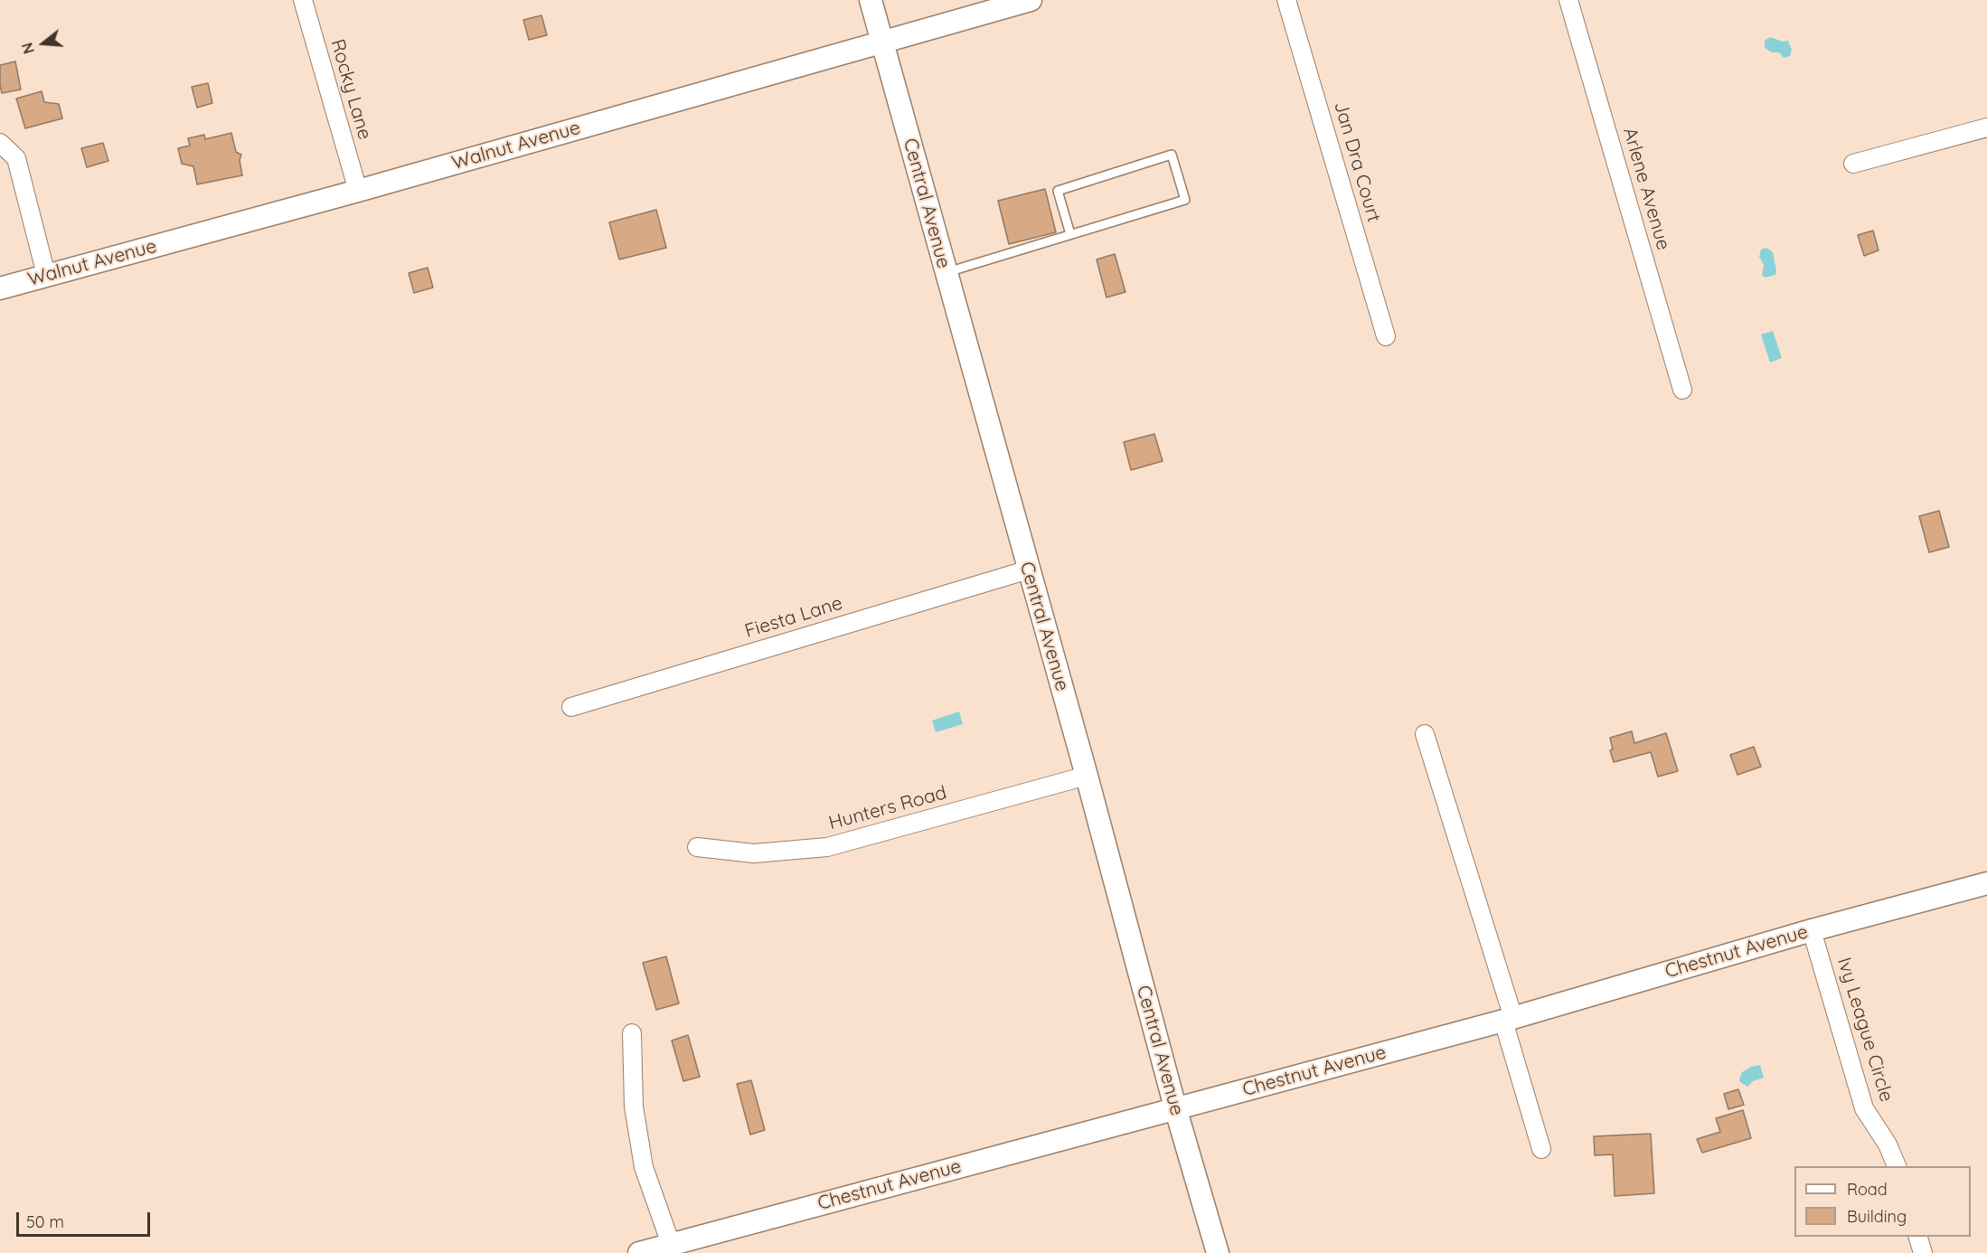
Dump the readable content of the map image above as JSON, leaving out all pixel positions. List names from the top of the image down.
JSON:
{
  "streets": {
    "street": [
      "Rocky Lane",
      "Walnut Avenue",
      "Jan Dra Court",
      "Arlene Avenue",
      "Central Avenue",
      "Fiesta Lane",
      "Hunters Road",
      "Chestnut Avenue",
      "Ivy League Circle"
    ]
  },
  "crossings": [
    ["Rocky Lane", "Walnut Avenue"],
    ["Walnut Avenue", "Central Avenue"],
    ["Central Avenue", "Fiesta Lane"],
    ["Central Avenue", "Hunters Road"],
    ["Central Avenue", "Chestnut Avenue"],
    ["Chestnut Avenue", "Ivy League Circle"]
  ],
  "legend": ["Road", "Building"],
  "scale_bar": "50 m",
  "north": "left"
}
